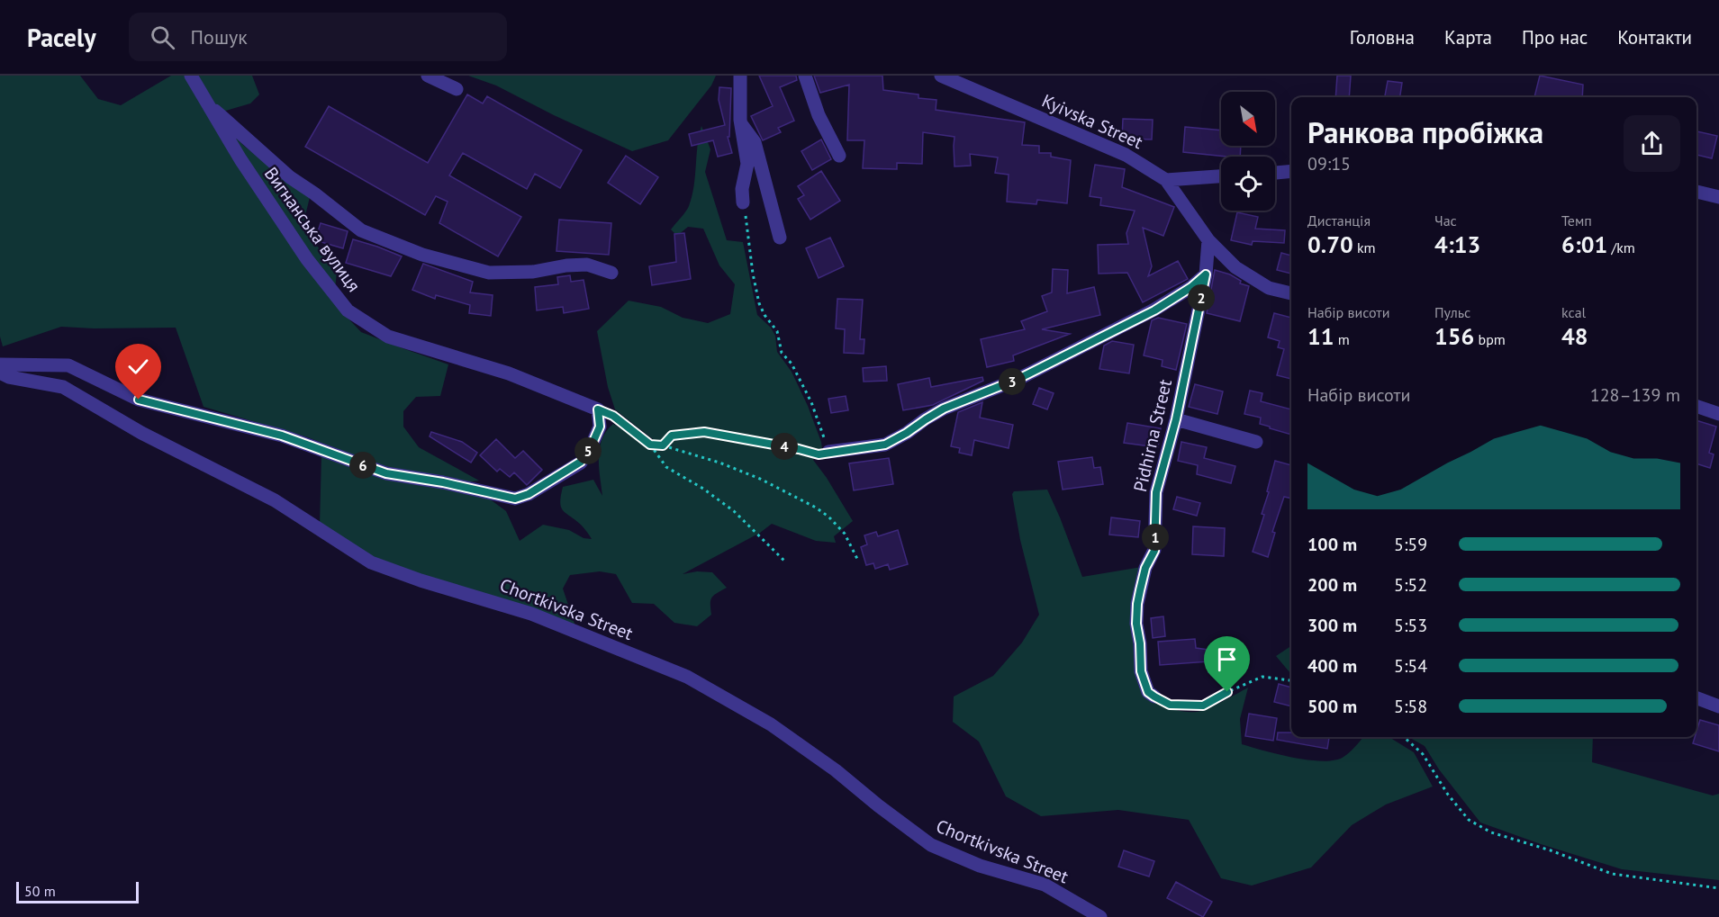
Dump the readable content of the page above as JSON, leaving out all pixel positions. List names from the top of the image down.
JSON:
{
  "streets": {
    "street": [
      "Kyivska Street",
      "Вигнанська вулиця",
      "Pidhirna Street",
      "Chortkivska Street"
    ]
  },
  "scale_bar": "50 m",
  "north": "bottom right",
  "page": {
    "header": "Pacely",
    "search": "Пошук",
    "nav": [
      "Головна",
      "Карта",
      "Про нас",
      "Контакти"
    ],
    "heading": ["Ранкова пробіжка", "09:15"],
    "stats": [
      ["Дистанція", "0.70 km"],
      ["Час", "4:13"],
      ["Темп", "6:01 /km"],
      ["Набір висоти", "11 m"],
      ["Пульс", "156 bpm"],
      ["kcal", "48"]
    ],
    "pins": [
      "2",
      "3",
      "4",
      "5",
      "6",
      "1"
    ],
    "chart": ["Набір висоти", "128–139 m"],
    "list": [
      {
        "name": "100 m",
        "note": "5:59"
      },
      {
        "name": "200 m",
        "note": "5:52"
      },
      {
        "name": "300 m",
        "note": "5:53"
      },
      {
        "name": "400 m",
        "note": "5:54"
      },
      {
        "name": "500 m",
        "note": "5:58"
      }
    ],
    "scale": "50 m"
  }
}
